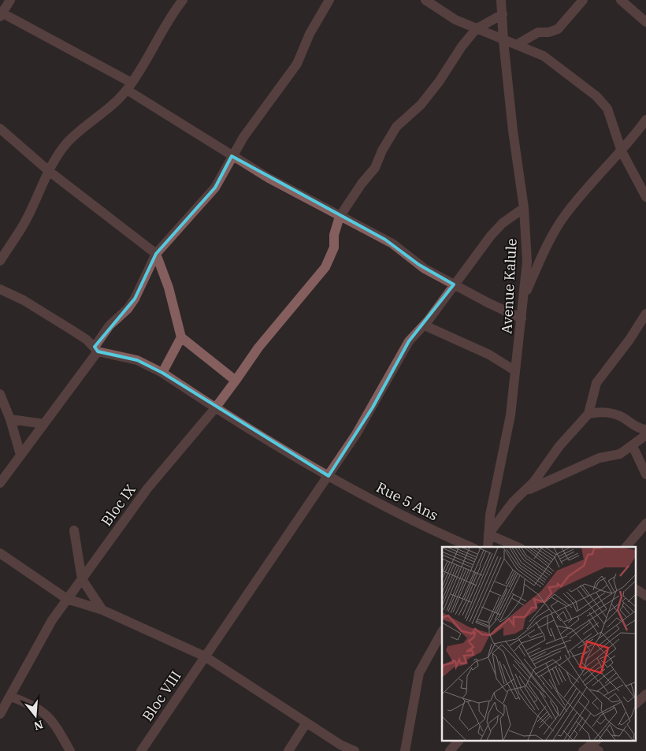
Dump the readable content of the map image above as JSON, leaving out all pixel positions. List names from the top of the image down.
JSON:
{
  "streets": {
    "street": [
      "Avenue Kalule",
      "Rue 5 Ans",
      "Bloc IX",
      "Bloc VIII"
    ]
  },
  "crossings": [
    ["Avenue Kalule", "Bloc VIII"],
    ["Rue 5 Ans", "Bloc IX"],
    ["Rue 5 Ans", "Bloc VIII"]
  ],
  "north": "bottom"
}
